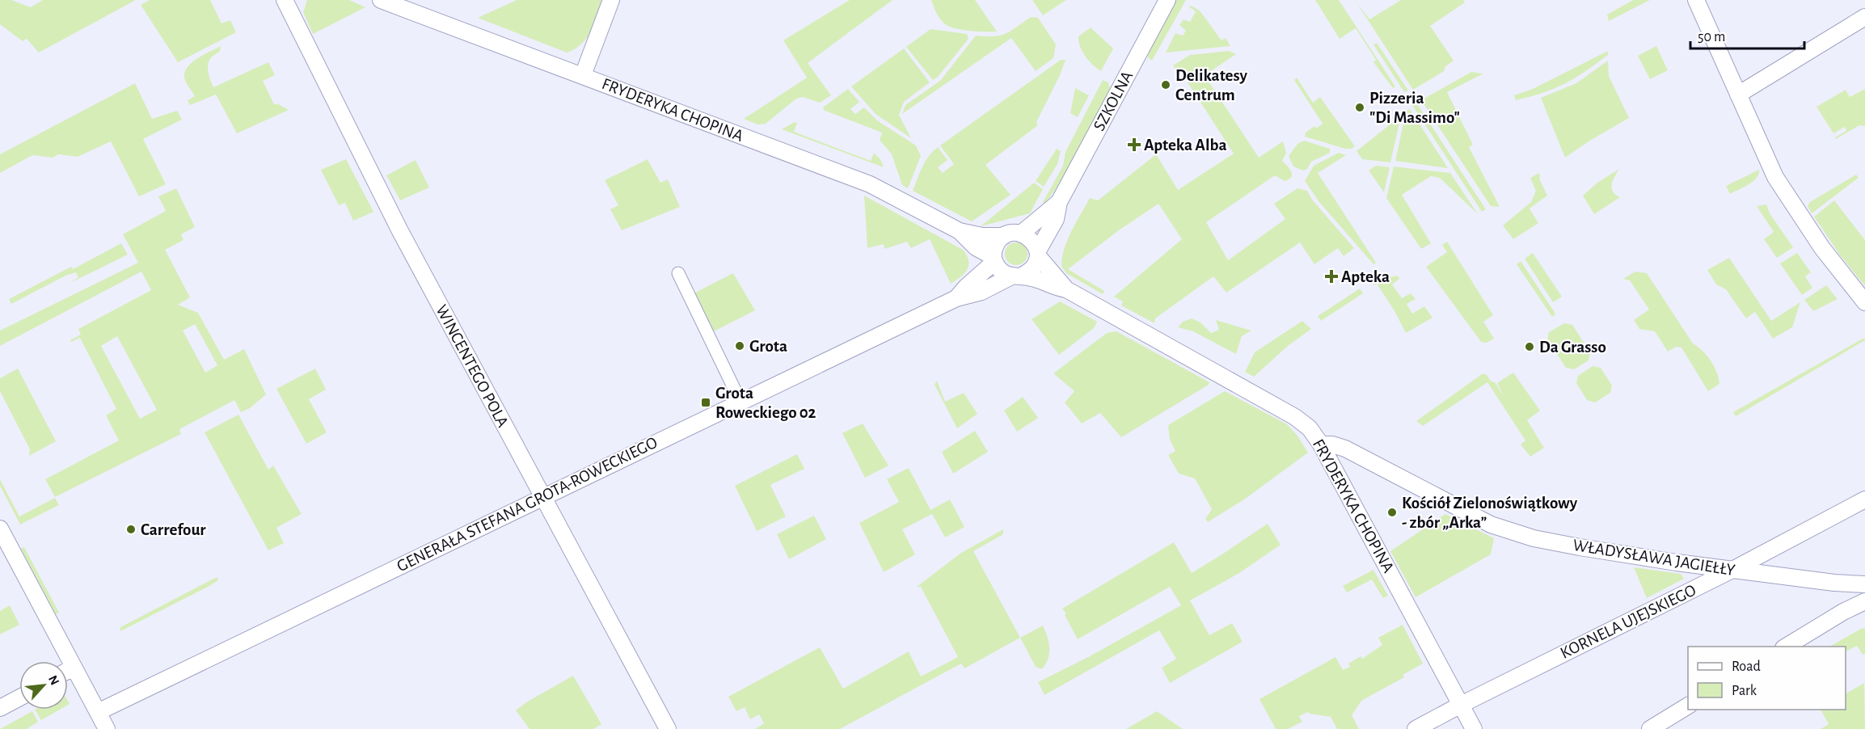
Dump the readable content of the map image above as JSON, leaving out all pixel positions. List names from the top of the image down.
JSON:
{
  "streets": {
    "street": [
      "SZKOLNA",
      "FRYDERYKA CHOPINA",
      "WINCENTEGO POLA",
      "GENERAŁA STEFANA GROTA-ROWECKIEGO",
      "WŁADYSŁAWA JAGIEŁŁY",
      "KORNELA UJEJSKIEGO"
    ]
  },
  "crossings": [
    ["FRYDERYKA CHOPINA", "WŁADYSŁAWA JAGIEŁŁY"],
    ["FRYDERYKA CHOPINA", "KORNELA UJEJSKIEGO"],
    ["WINCENTEGO POLA", "GENERAŁA STEFANA GROTA-ROWECKIEGO"],
    ["WŁADYSŁAWA JAGIEŁŁY", "KORNELA UJEJSKIEGO"]
  ],
  "places": {
    "other": [
      "Delikatesy Centrum",
      "Pizzeria \"Di Massimo\"",
      "Grota",
      "Da Grasso",
      "Kościół Zielonoświątkowy - zbór „Arka”",
      "Carrefour"
    ],
    "health": ["Apteka Alba", "Apteka"],
    "transit": ["Grota Roweckiego 02"]
  },
  "legend": ["Road", "Park"],
  "scale_bar": "50 m",
  "north": "top right"
}
